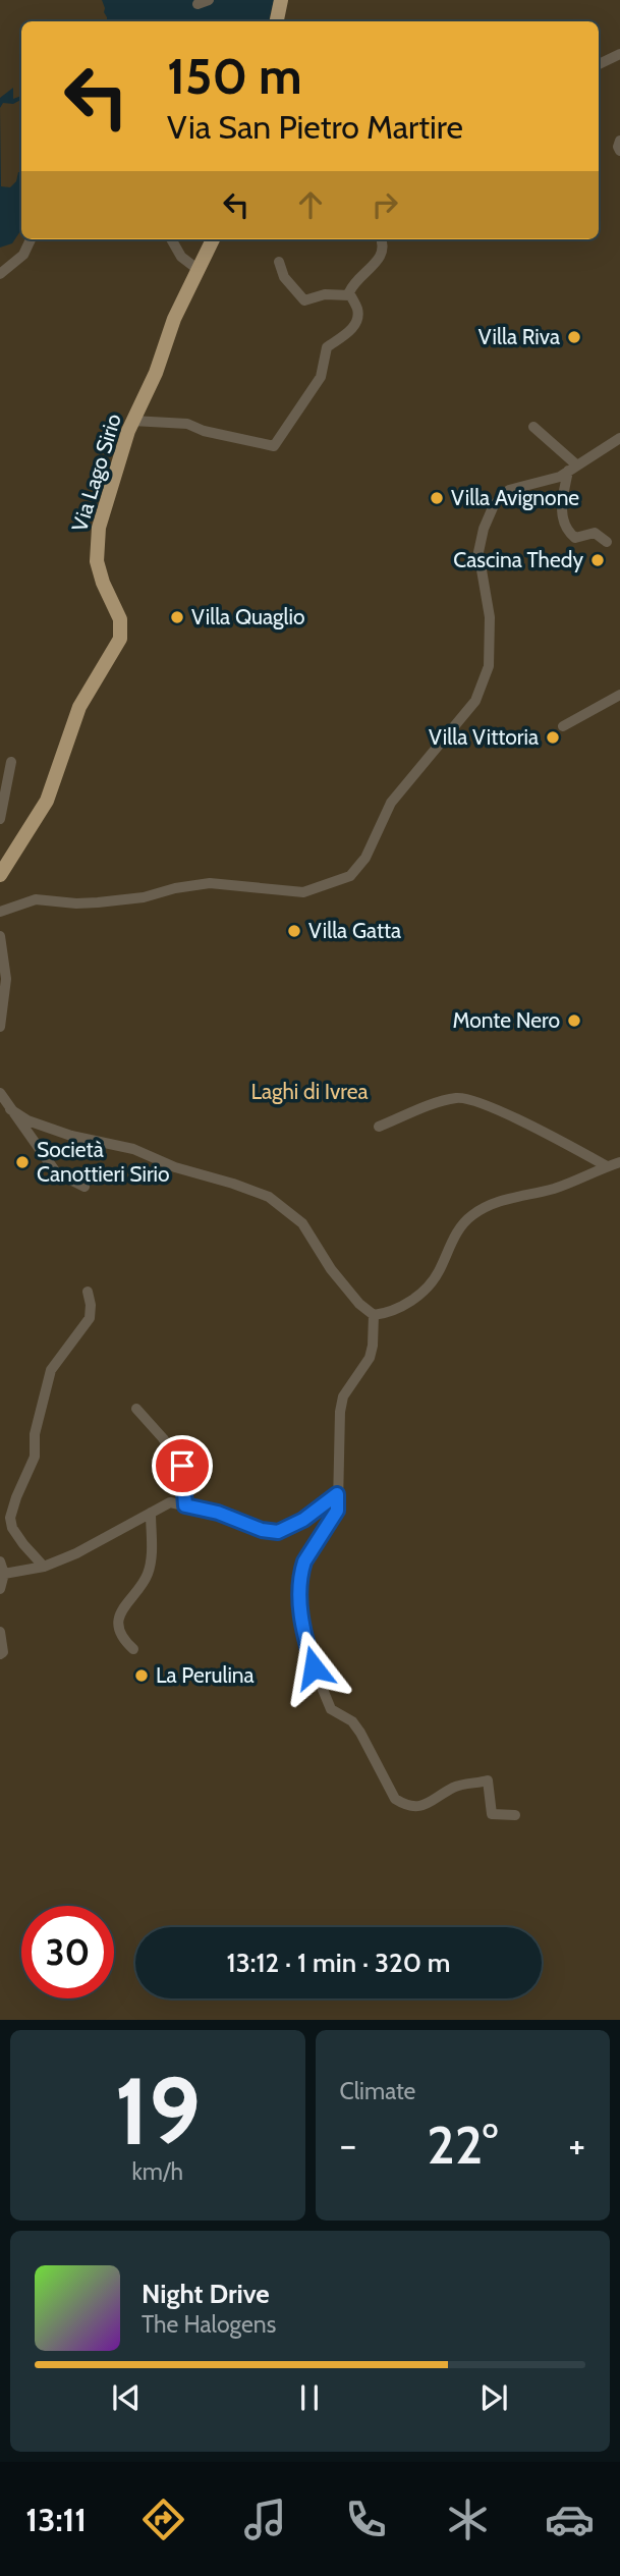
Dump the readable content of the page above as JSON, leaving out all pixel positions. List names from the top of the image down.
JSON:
{
  "streets": {
    "main road": ["Via Lago Sirio"]
  },
  "parks": ["Laghi di Ivrea"],
  "places": [
    "Villa Riva",
    "Villa Avignone",
    "Cascina Thedy",
    "Villa Quaglio",
    "Villa Vittoria",
    "Villa Gatta",
    "Monte Nero",
    "Società Canottieri Sirio",
    "La Perulina"
  ],
  "page": {
    "turn": ["150 m", "Via San Pietro Martire"],
    "limit": "30",
    "trip": "13:12 · 1 min · 320 m",
    "tile": [
      ["19", "km/h"],
      "Climate"
    ],
    "heat": ["−", "22°", "+"],
    "song": ["Night Drive", "The Halogens"],
    "tabs": "13:11"
  }
}
